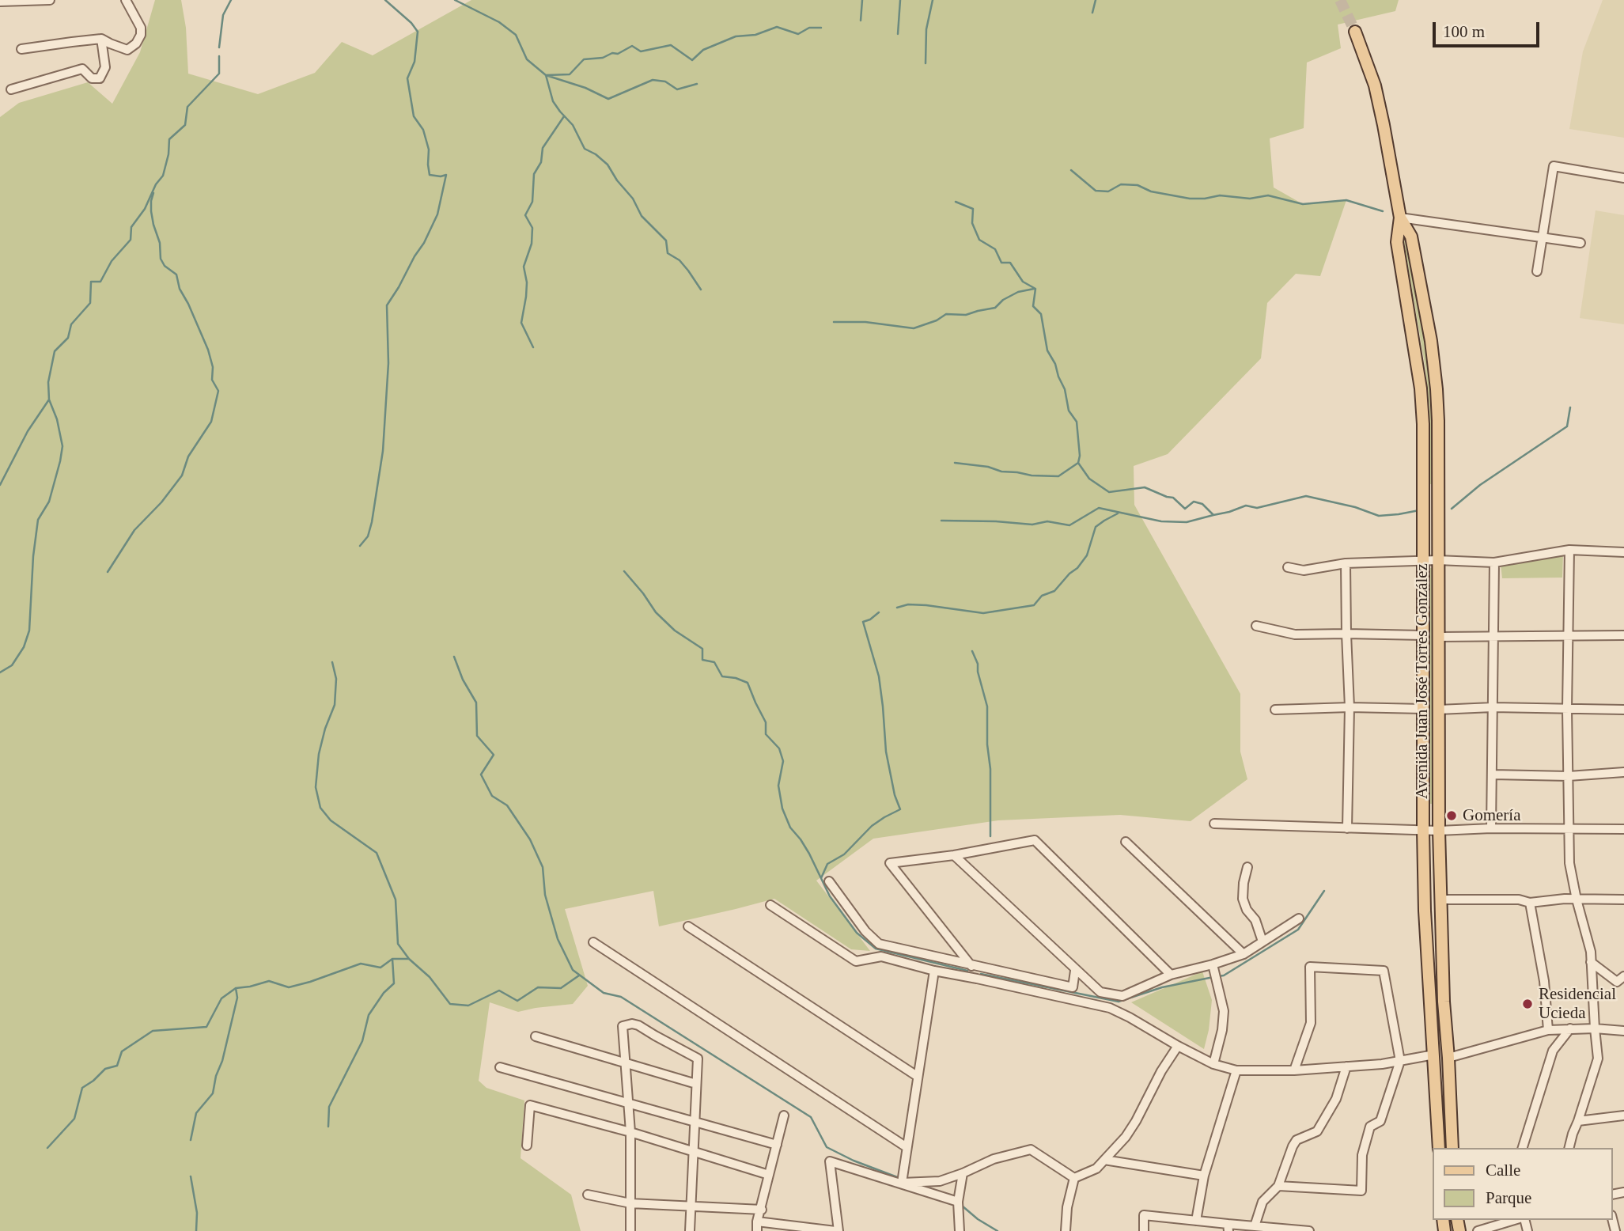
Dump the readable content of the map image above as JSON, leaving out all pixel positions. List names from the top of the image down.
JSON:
{
  "streets": {
    "main road": ["Avenida Juan José Torres González"]
  },
  "places": ["Gomería", "Residencial Ucieda"],
  "legend": ["Calle", "Parque"],
  "scale_bar": "100 m"
}
